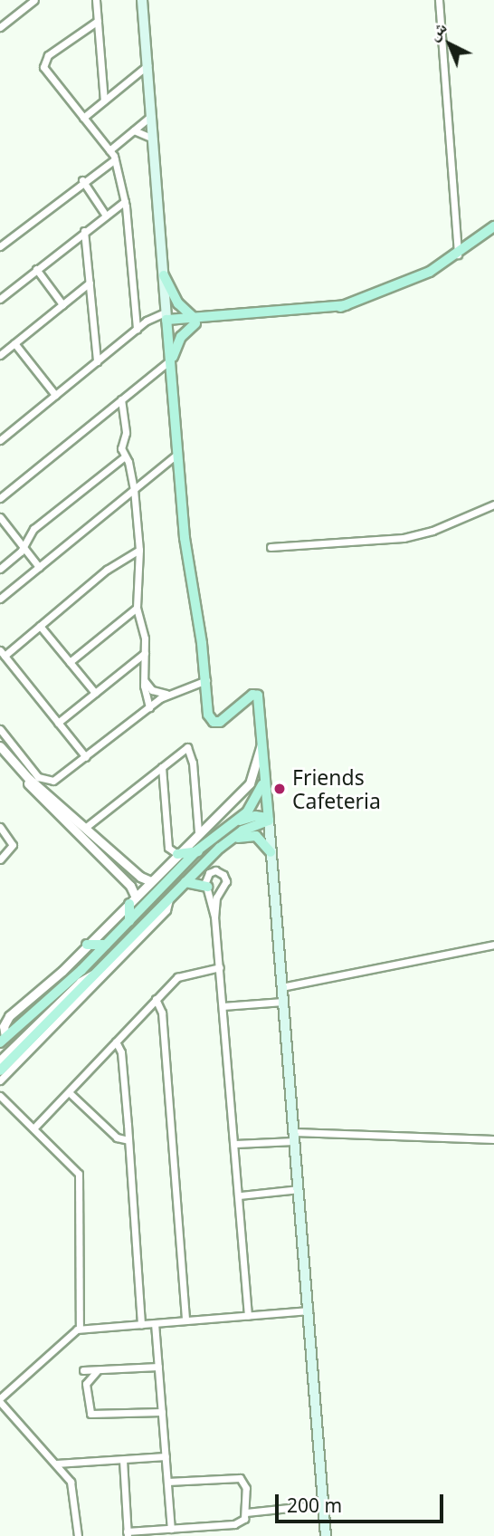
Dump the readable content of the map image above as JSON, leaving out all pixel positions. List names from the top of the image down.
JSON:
{
  "places": ["Friends Cafeteria"],
  "scale_bar": "200 m",
  "north": "top left"
}
